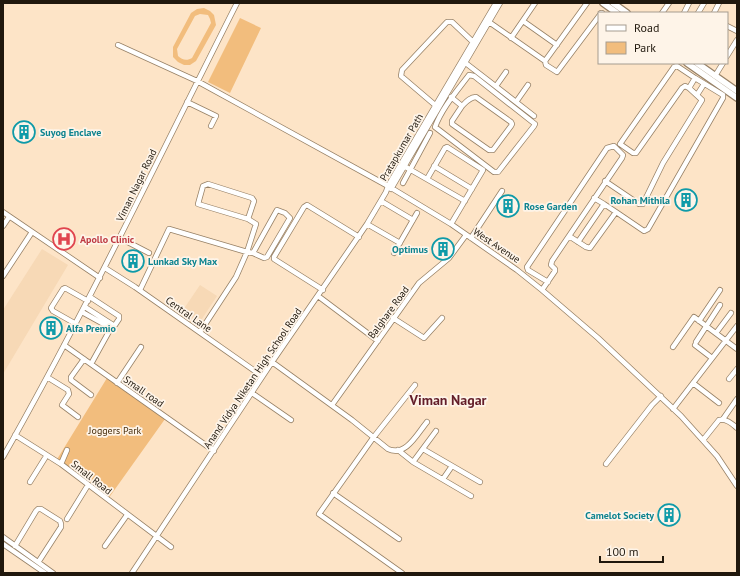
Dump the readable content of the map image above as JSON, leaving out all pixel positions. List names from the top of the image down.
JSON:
{
  "streets": {
    "street": [
      "Pratapkumar Path",
      "Viman Nagar Road",
      "West Avenue",
      "Balghare Road",
      "Central Lane",
      "Anand Vidya Niketan High School Road",
      "Small road",
      "Small Road"
    ]
  },
  "crossings": [
    ["Pratapkumar Path", "West Avenue"],
    ["Pratapkumar Path", "Anand Vidya Niketan High School Road"],
    ["Viman Nagar Road", "West Avenue"],
    ["Viman Nagar Road", "Central Lane"],
    ["Viman Nagar Road", "Small road"],
    ["Viman Nagar Road", "Small Road"],
    ["West Avenue", "Balghare Road"],
    ["Central Lane", "Anand Vidya Niketan High School Road"],
    ["Anand Vidya Niketan High School Road", "Small road"],
    ["Anand Vidya Niketan High School Road", "Small Road"]
  ],
  "districts": ["Viman Nagar"],
  "parks": ["Joggers Park"],
  "places": {
    "building": [
      "Suyog Enclave",
      "Rohan Mithila",
      "Rose Garden",
      "Optimus",
      "Lunkad Sky Max",
      "Alfa Premio",
      "Camelot Society"
    ],
    "hospital": ["Apollo Clinic"]
  },
  "legend": ["Road", "Park"],
  "scale_bar": "100 m"
}
